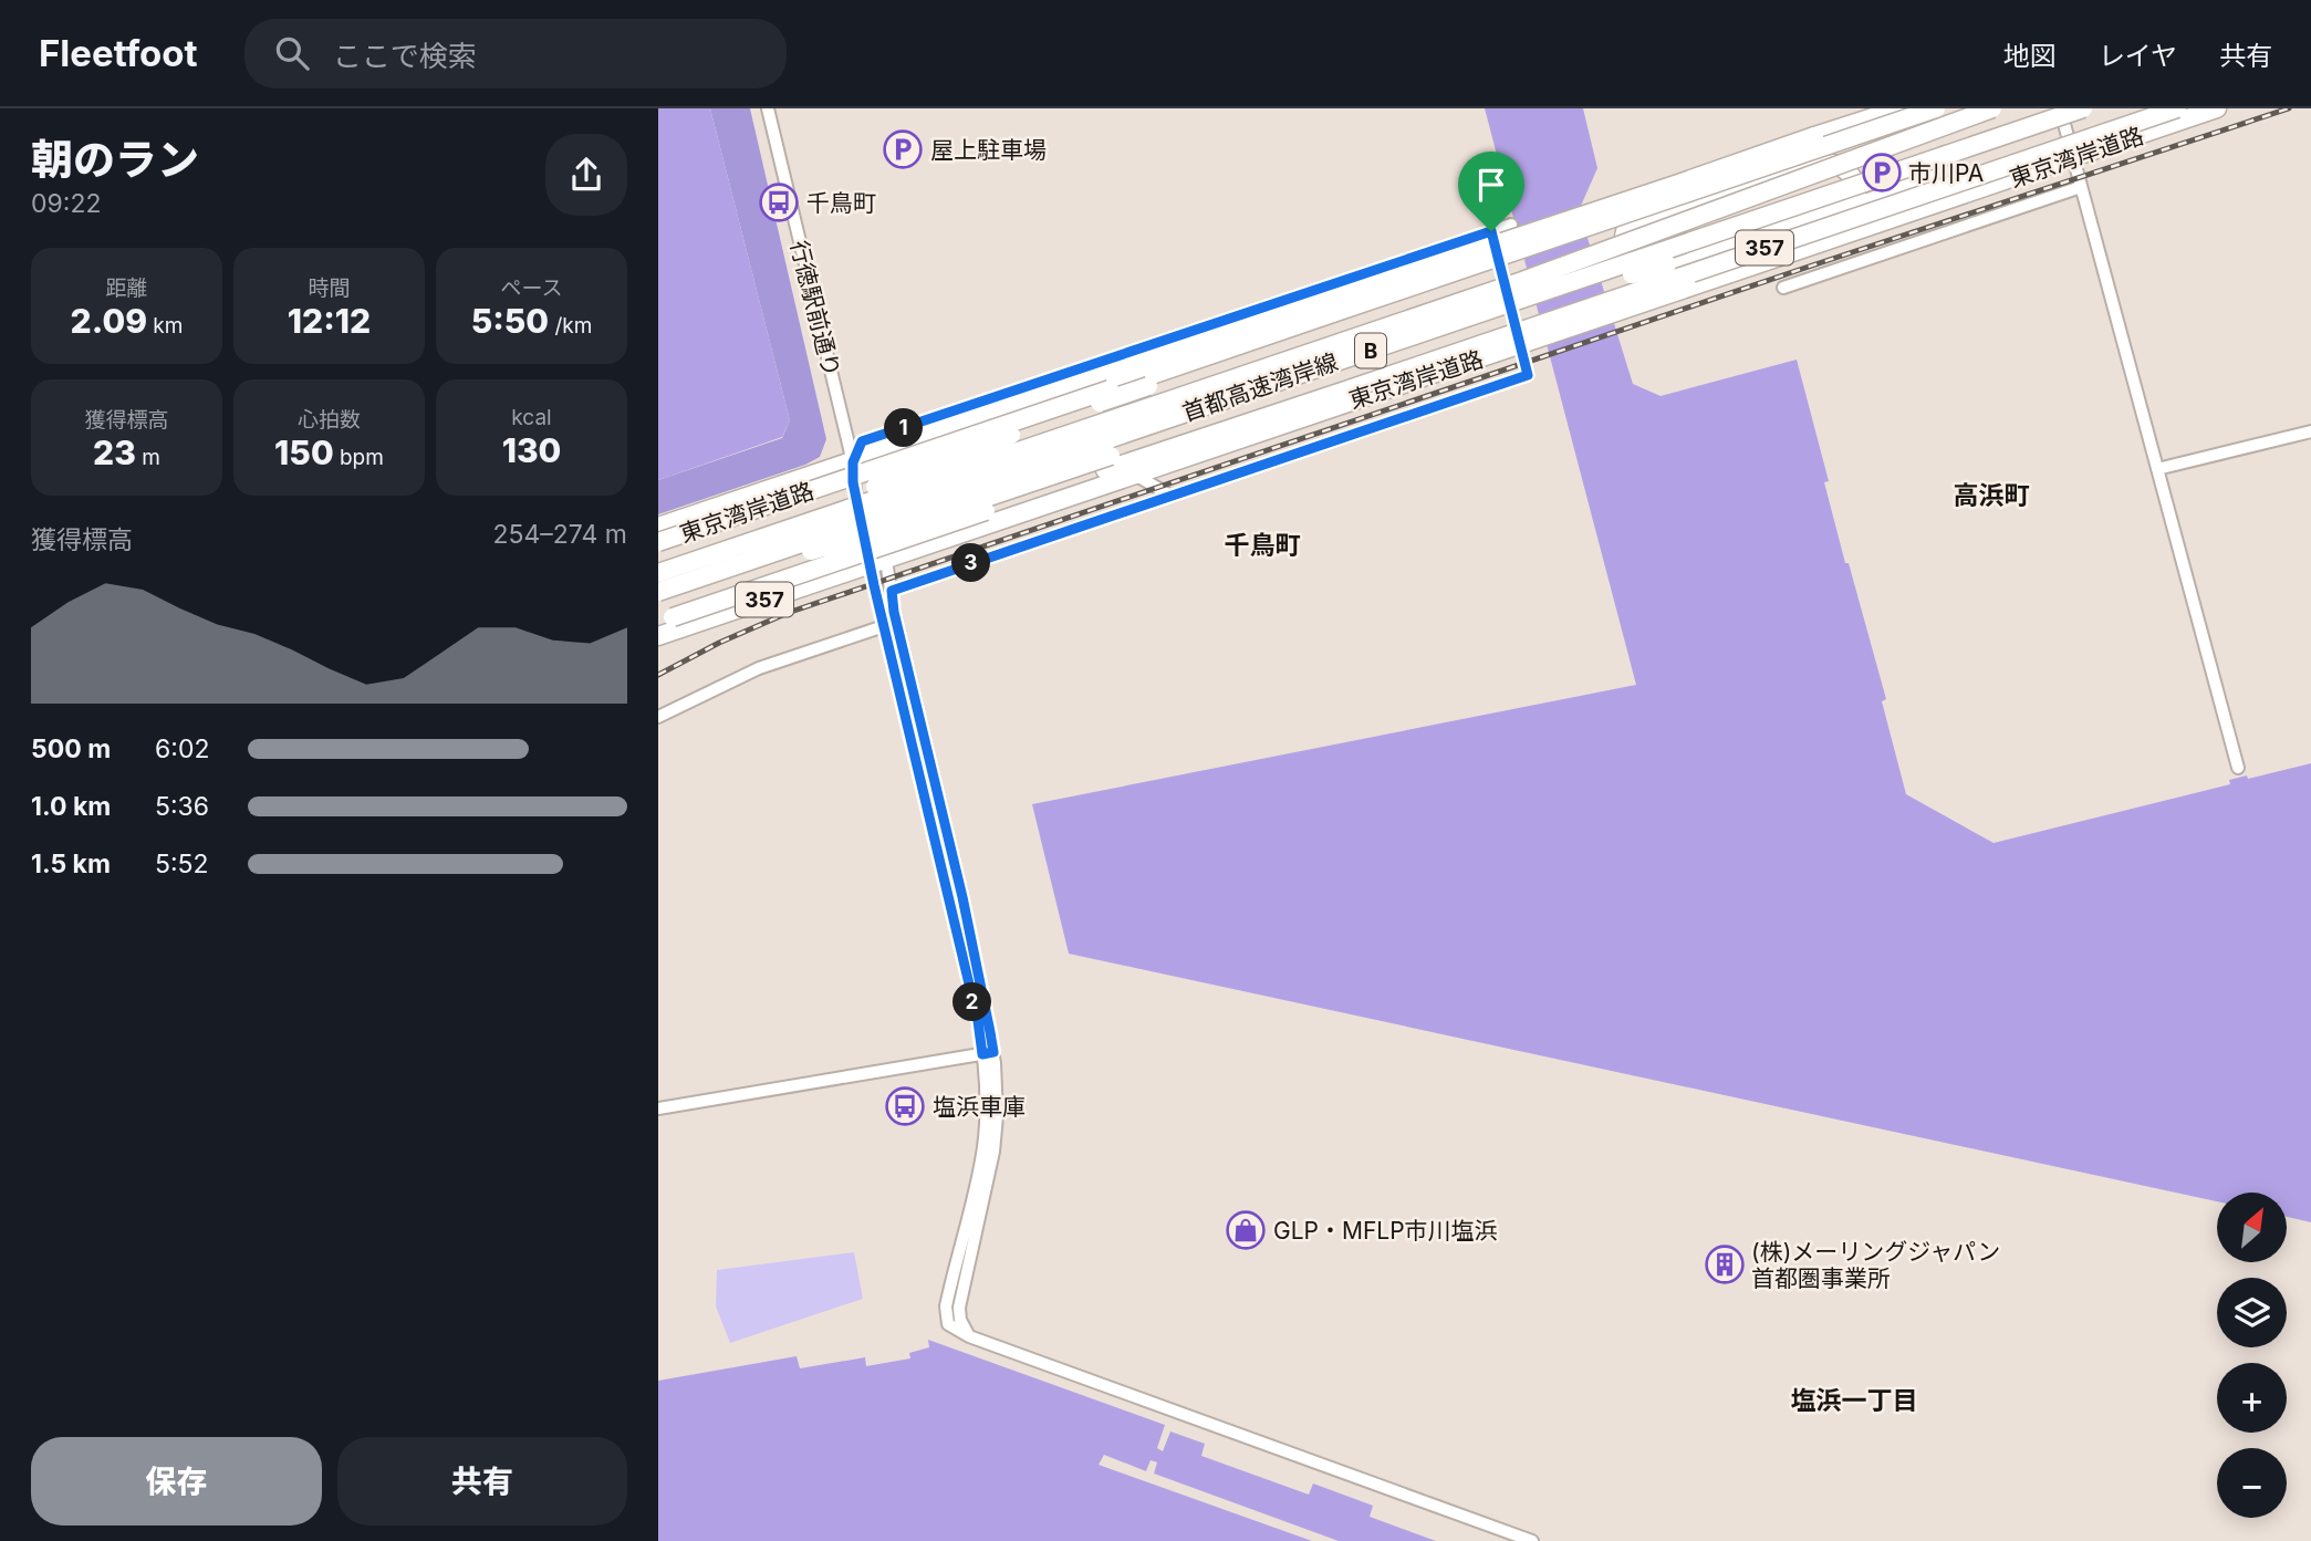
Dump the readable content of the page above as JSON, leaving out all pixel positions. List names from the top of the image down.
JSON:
{
  "streets": {
    "highway": [
      "東京湾岸道路",
      "357",
      "B",
      "首都高速湾岸線"
    ],
    "street": ["行徳駅前通り"]
  },
  "crossings": [
    ["東京湾岸道路", "357"],
    ["東京湾岸道路", "行徳駅前通り"]
  ],
  "districts": ["高浜町", "千鳥町", "塩浜一丁目"],
  "places": {
    "parking": ["屋上駐車場", "市川PA"],
    "bus stop": ["千鳥町", "塩浜車庫"],
    "shop": ["GLP・MFLP市川塩浜"],
    "building": ["(株)メーリングジャパン 首都圏事業所"]
  },
  "north": "top right",
  "page": {
    "header": "Fleetfoot",
    "search": "ここで検索",
    "nav": ["地図", "レイヤ", "共有"],
    "heading": ["朝のラン", "09:22"],
    "stats": [
      ["距離", "2.09 km"],
      ["時間", "12:12"],
      ["ペース", "5:50 /km"],
      ["獲得標高", "23 m"],
      ["心拍数", "150 bpm"],
      ["kcal", "130"]
    ],
    "pins": ["1", "3", "2"],
    "chart": ["獲得標高", "254–274 m"],
    "list": [
      {
        "name": "500 m",
        "note": "6:02"
      },
      {
        "name": "1.0 km",
        "note": "5:36"
      },
      {
        "name": "1.5 km",
        "note": "5:52"
      }
    ],
    "map_buttons": ["+", "−"],
    "buttons": ["保存", "共有"]
  }
}
